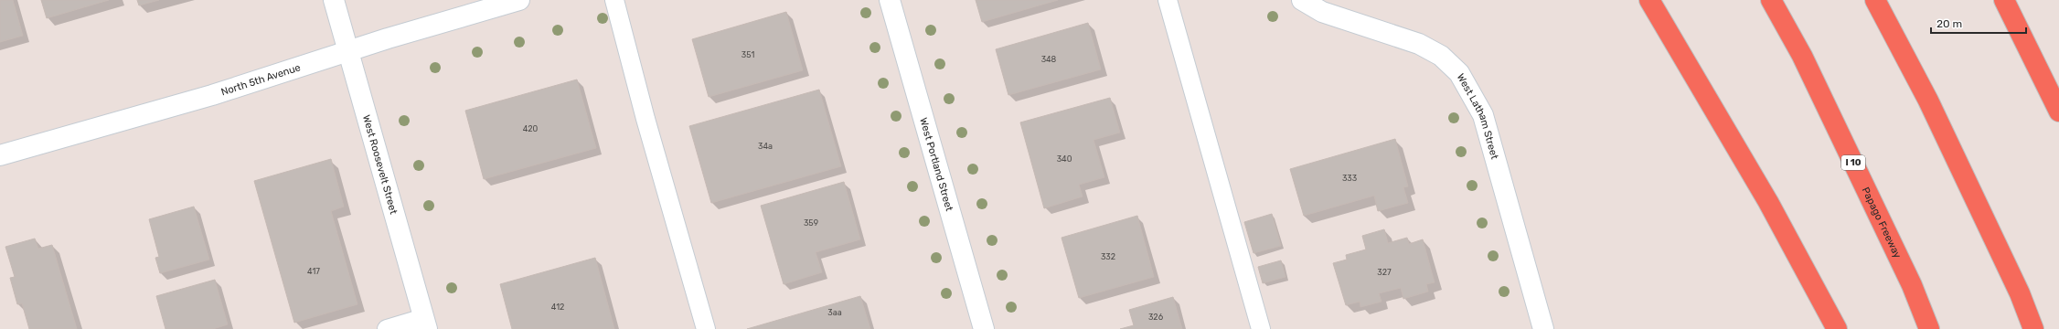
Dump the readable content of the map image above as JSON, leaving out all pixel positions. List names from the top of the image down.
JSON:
{
  "streets": {
    "highway": ["I 10", "Papago Freeway"],
    "street": [
      "North 5th Avenue",
      "West Latham Street",
      "West Roosevelt Street",
      "West Portland Street"
    ]
  },
  "crossings": [
    ["North 5th Avenue", "West Roosevelt Street"]
  ],
  "house_numbers": [
    "351",
    "348",
    "420",
    "34a",
    "340",
    "333",
    "359",
    "332",
    "417",
    "327",
    "412",
    "3aa",
    "326"
  ],
  "scale_bar": "20 m"
}
